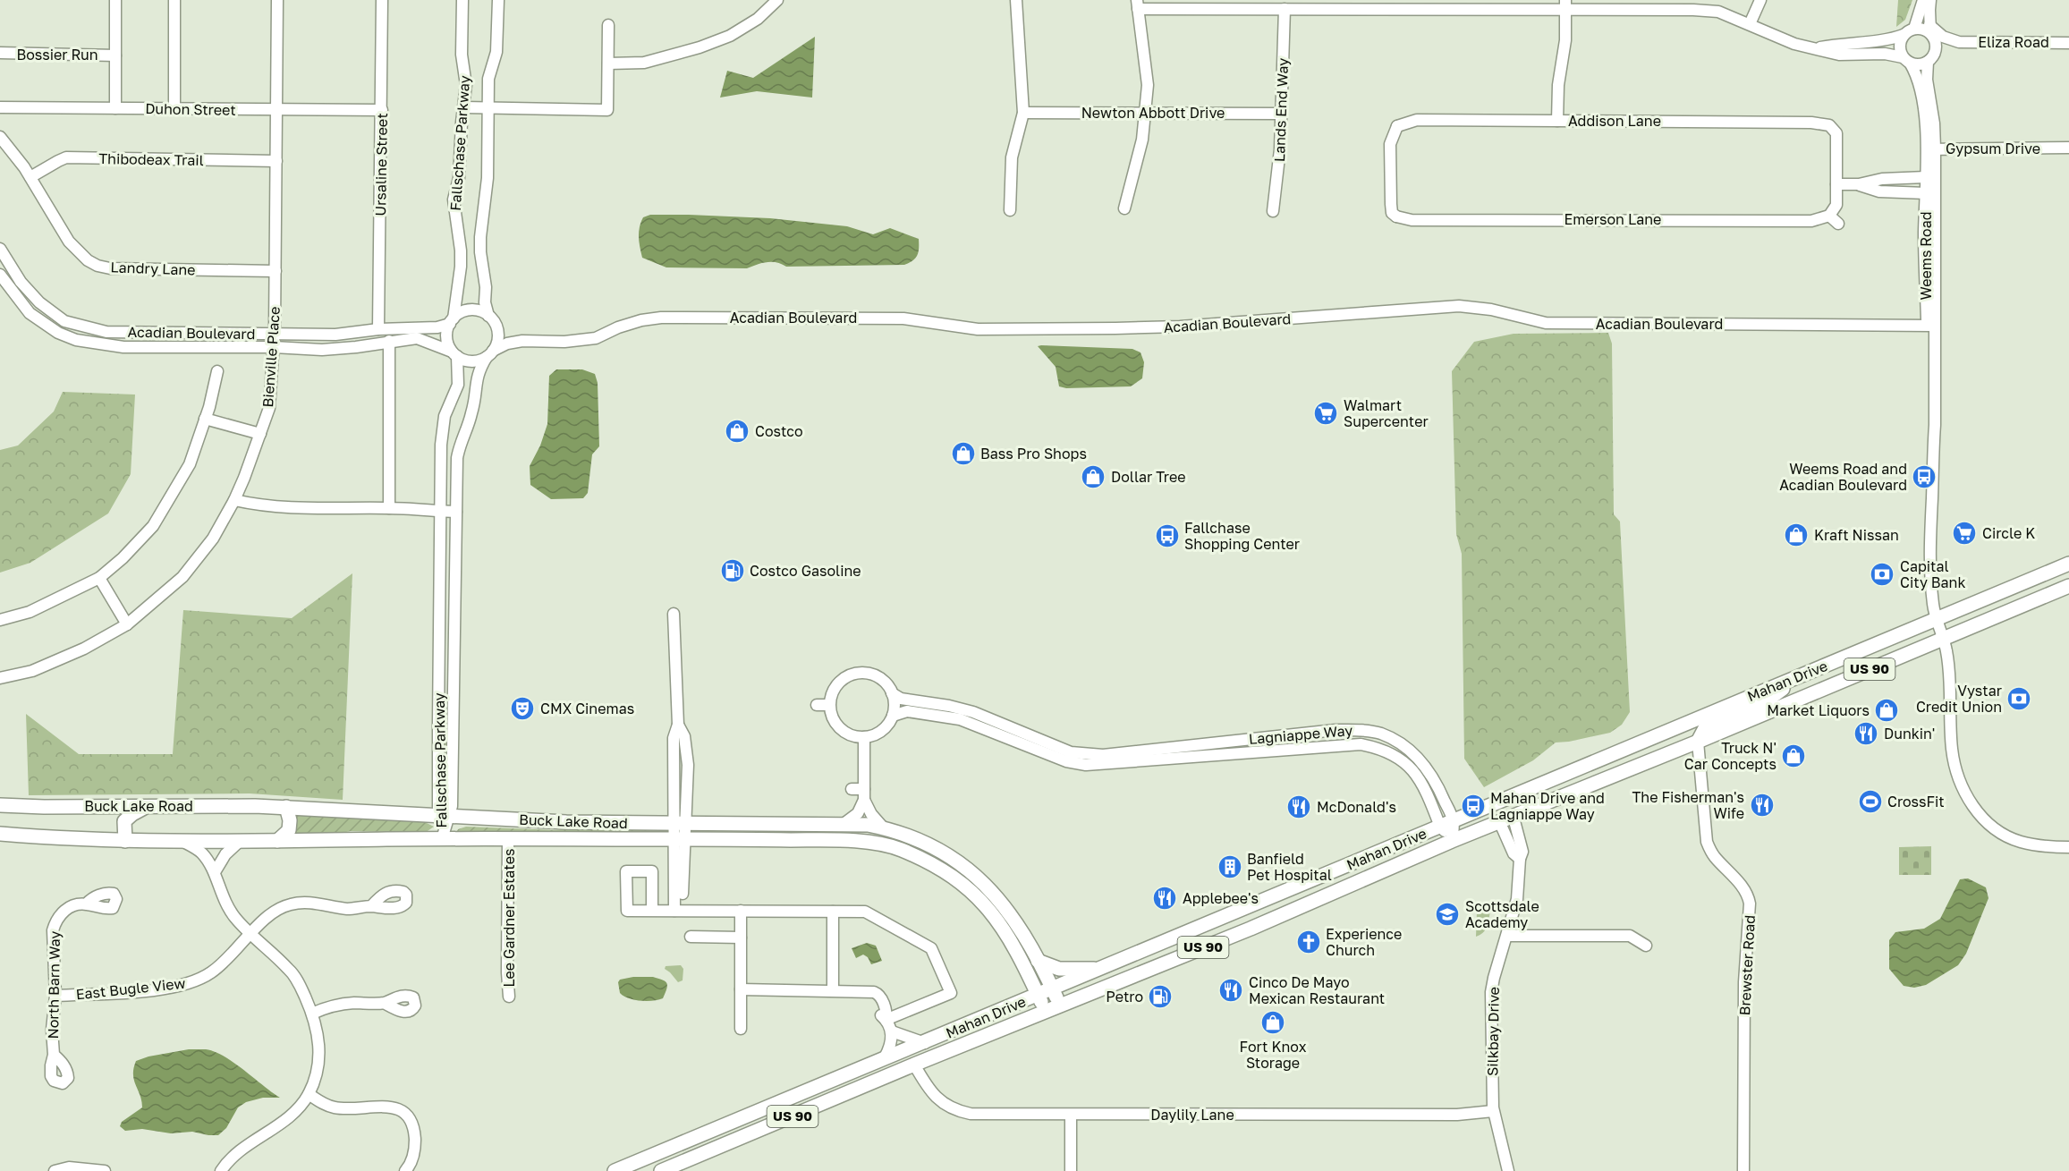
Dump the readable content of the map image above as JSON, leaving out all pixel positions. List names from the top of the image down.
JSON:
{
  "streets": {
    "main road": ["US 90", "Mahan Drive", "Buck Lake Road"],
    "street": [
      "Eliza Road",
      "Bossier Run",
      "Duhon Street",
      "Lands End Way",
      "Newton Abbott Drive",
      "Addison Lane",
      "Fallschase Parkway",
      "Gypsum Drive",
      "Thibodeax Trail",
      "Ursaline Street",
      "Emerson Lane",
      "Weems Road",
      "Landry Lane",
      "Acadian Boulevard",
      "Bienville Place",
      "Lagniappe Way",
      "Lee Gardner Estates",
      "Brewster Road",
      "North Barn Way",
      "East Bugle View",
      "Silkbay Drive",
      "Daylily Lane"
    ]
  },
  "crossings": [
    ["Eliza Road", "Weems Road"],
    ["Duhon Street", "Ursaline Street"],
    ["Duhon Street", "Bienville Place"],
    ["Lands End Way", "Newton Abbott Drive"],
    ["Addison Lane", "Emerson Lane"],
    ["Fallschase Parkway", "Acadian Boulevard"],
    ["Fallschase Parkway", "Buck Lake Road"],
    ["Gypsum Drive", "Weems Road"],
    ["Thibodeax Trail", "Landry Lane"],
    ["Thibodeax Trail", "Bienville Place"],
    ["Ursaline Street", "Acadian Boulevard"],
    ["Weems Road", "Acadian Boulevard"],
    ["Weems Road", "Mahan Drive"],
    ["Landry Lane", "Bienville Place"],
    ["Acadian Boulevard", "Bienville Place"],
    ["Mahan Drive", "Lagniappe Way"],
    ["Mahan Drive", "Buck Lake Road"],
    ["Mahan Drive", "Brewster Road"],
    ["Mahan Drive", "Silkbay Drive"],
    ["Mahan Drive", "Daylily Lane"],
    ["Buck Lake Road", "Lee Gardner Estates"],
    ["North Barn Way", "East Bugle View"],
    ["Silkbay Drive", "Daylily Lane"]
  ],
  "places": {
    "supermarket": ["Walmart Supercenter", "Circle K"],
    "shop": [
      "Costco",
      "Bass Pro Shops",
      "Dollar Tree",
      "Kraft Nissan",
      "Market Liquors",
      "Truck N' Car Concepts",
      "Fort Knox Storage"
    ],
    "bus stop": ["Weems Road and Acadian Boulevard", "Fallchase Shopping Center", "Mahan Drive and Lagniappe Way"],
    "fuel station": ["Costco Gasoline", "Petro"],
    "bank": ["Capital City Bank", "Vystar Credit Union"],
    "theatre": ["CMX Cinemas"],
    "restaurant": [
      "Dunkin'",
      "The Fisherman's Wife",
      "McDonald's",
      "Applebee's",
      "Cinco De Mayo Mexican Restaurant"
    ],
    "sports": ["CrossFit"],
    "building": ["Banfield Pet Hospital"],
    "school or university": ["Scottsdale Academy"],
    "church": ["Experience Church"]
  }
}
